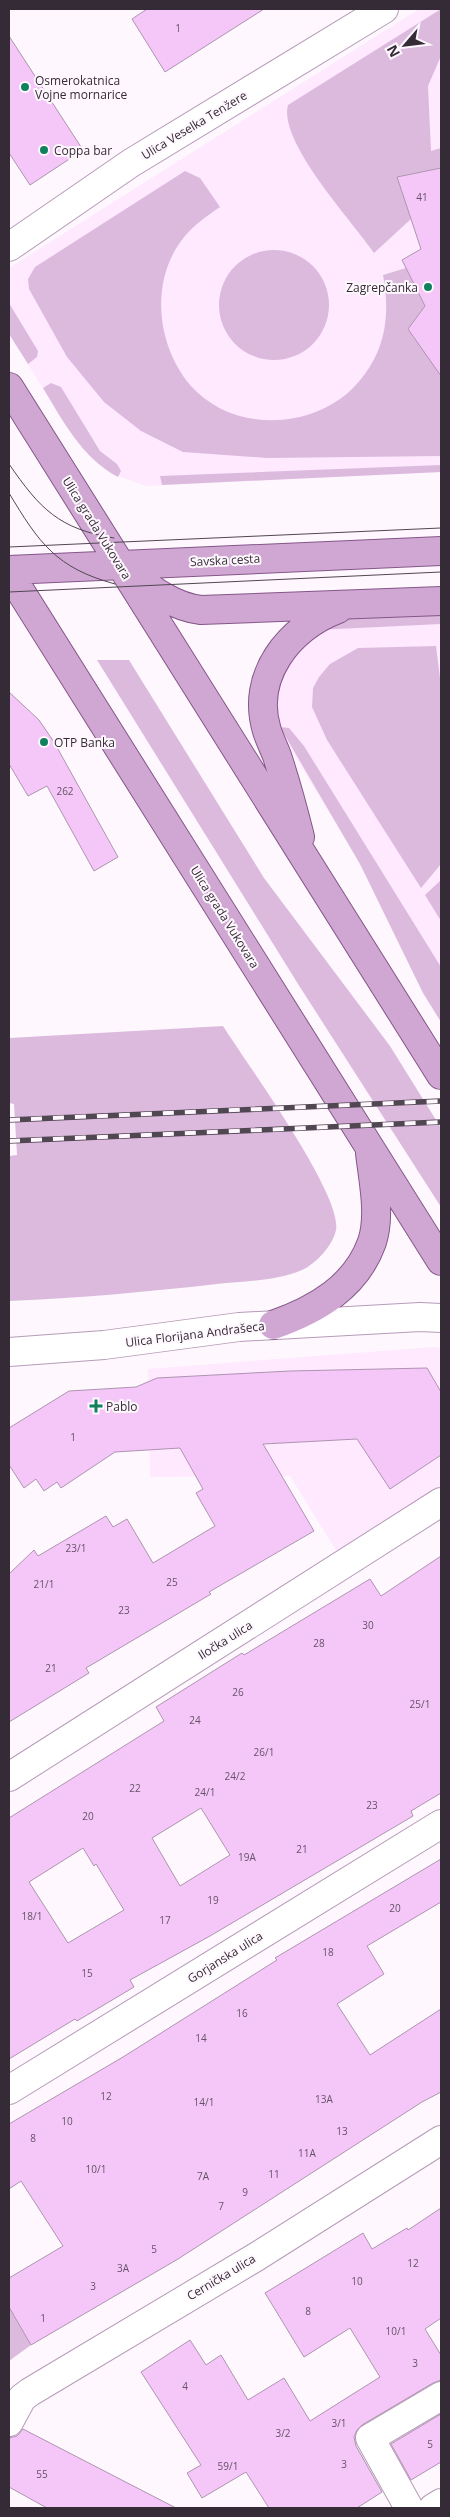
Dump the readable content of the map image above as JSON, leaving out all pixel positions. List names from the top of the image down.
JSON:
{
  "streets": {
    "main road": ["Ulica grada Vukovara", "Savska cesta"],
    "street": [
      "Ulica Veselka Tenžere",
      "Ulica Florijana Andrašeca",
      "Iločka ulica",
      "Gorjanska ulica",
      "Cernička ulica"
    ]
  },
  "crossings": [
    ["Ulica grada Vukovara", "Savska cesta"]
  ],
  "places": {
    "other": [
      "Osmerokatnica Vojne mornarice",
      "Coppa bar",
      "Zagrepčanka",
      "OTP Banka"
    ],
    "health": ["Pablo"]
  },
  "house_numbers": [
    "1",
    "41",
    "262",
    "1",
    "23/1",
    "25",
    "21/1",
    "23",
    "30",
    "28",
    "21",
    "26",
    "25/1",
    "24",
    "26/1",
    "24/2",
    "22",
    "24/1",
    "23",
    "20",
    "21",
    "19A",
    "19",
    "20",
    "18/1",
    "17",
    "18",
    "15",
    "16",
    "14",
    "12",
    "13A",
    "14/1",
    "10",
    "13",
    "8",
    "11A",
    "10/1",
    "11",
    "7A",
    "9",
    "7",
    "5",
    "12",
    "3A",
    "10",
    "3",
    "8",
    "1",
    "10/1",
    "3",
    "4",
    "3/1",
    "3/2",
    "5",
    "3",
    "59/1",
    "55"
  ],
  "north": "bottom left"
}
